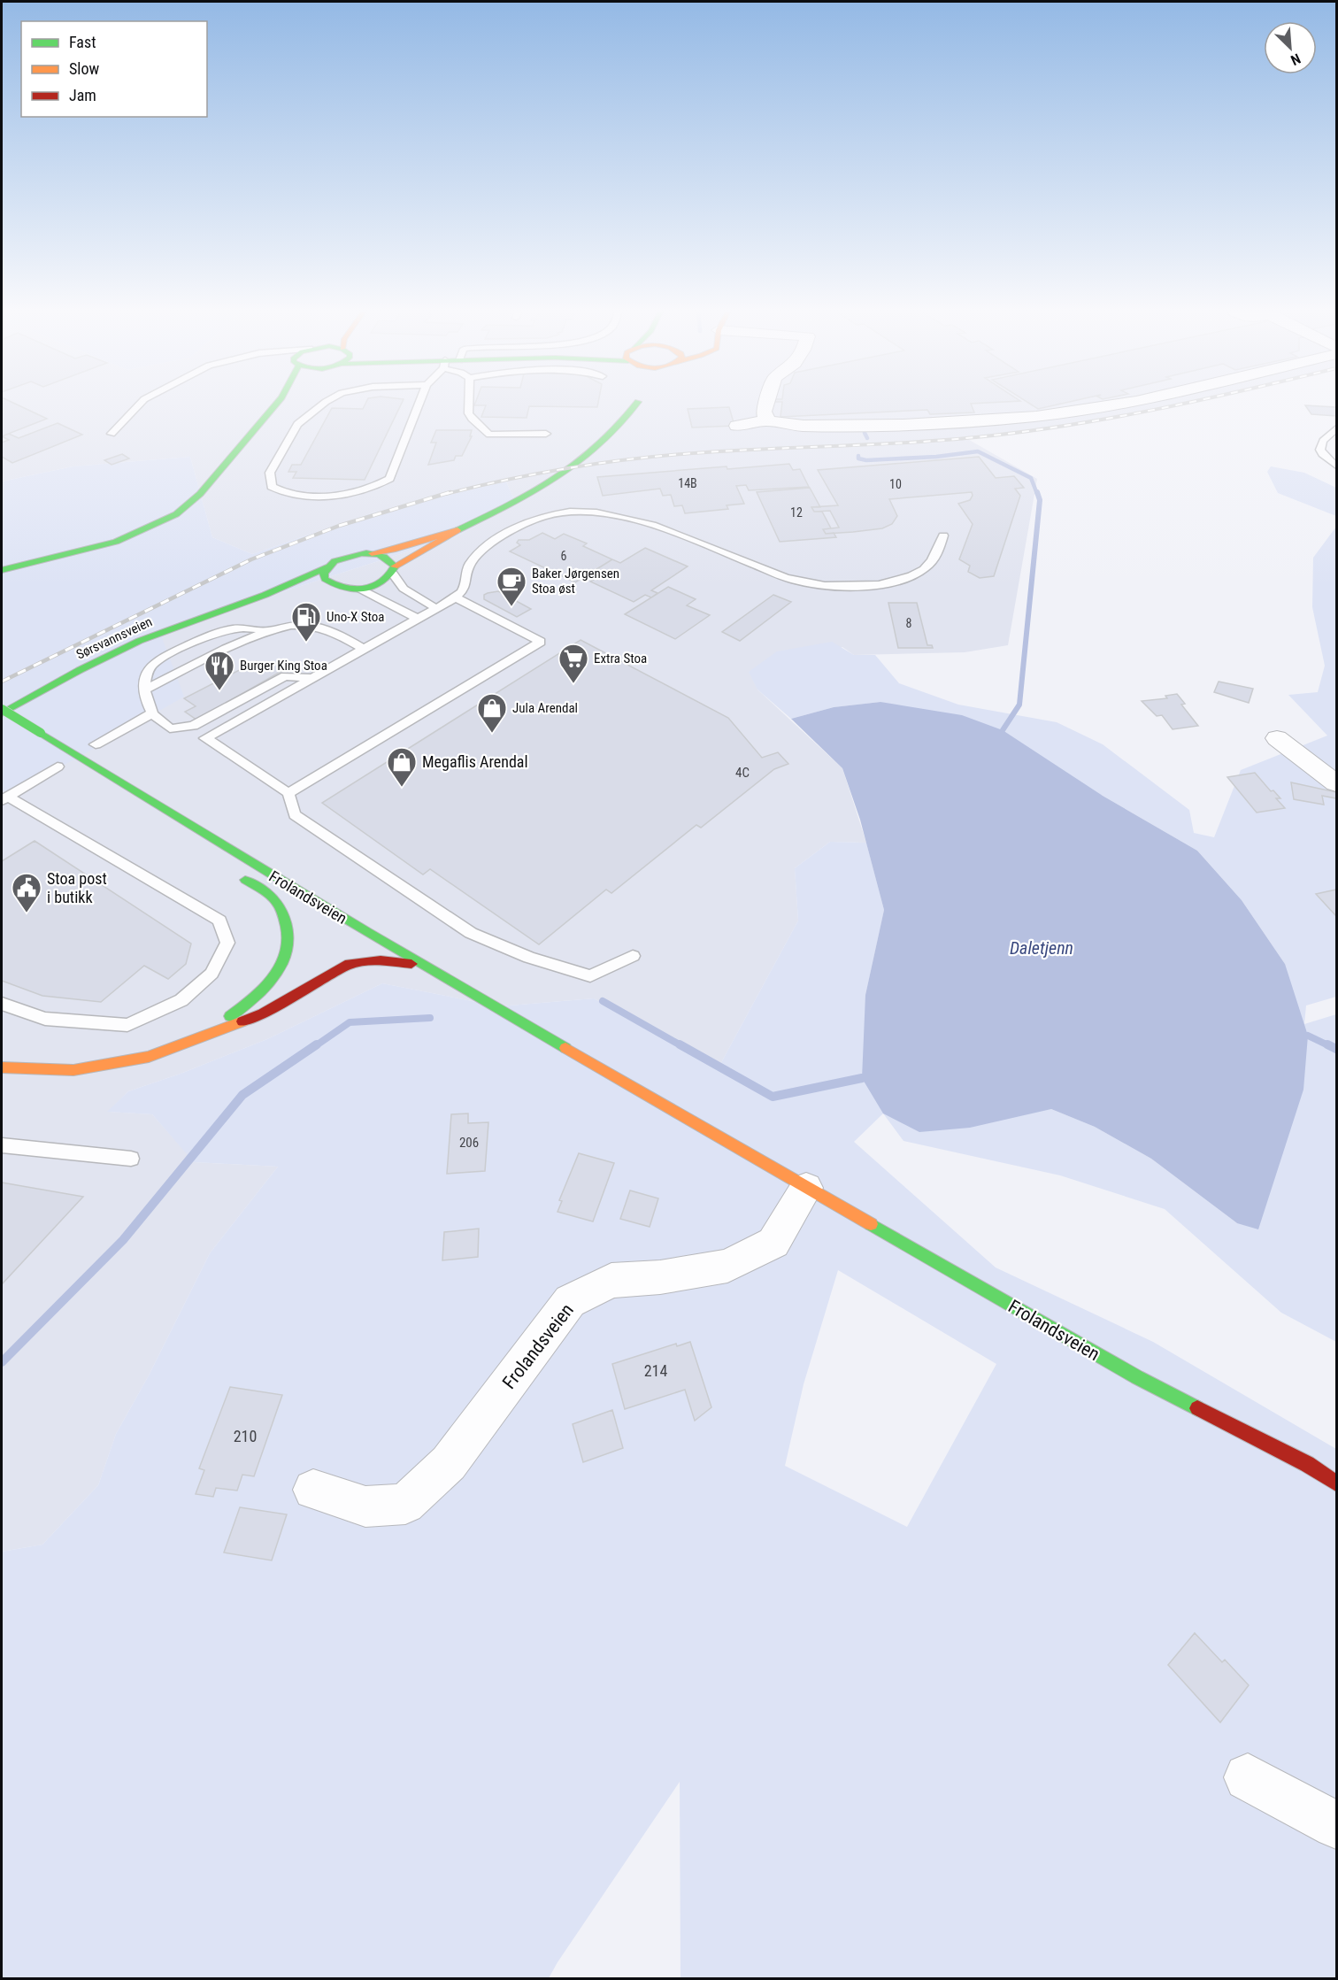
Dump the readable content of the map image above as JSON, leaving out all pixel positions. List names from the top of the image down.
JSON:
{
  "streets": {
    "main road": ["Sørsvannsveien", "Frolandsveien"]
  },
  "water": ["Daletjenn"],
  "places": {
    "cafe": ["Baker Jørgensen Stoa øst"],
    "fuel station": ["Uno-X Stoa"],
    "supermarket": ["Extra Stoa"],
    "restaurant": ["Burger King Stoa"],
    "shop": ["Jula Arendal", "Megaflis Arendal"],
    "public building": ["Stoa post i butikk"]
  },
  "house_numbers": [
    "14B",
    "10",
    "12",
    "6",
    "8",
    "4C",
    "206",
    "214",
    "210"
  ],
  "legend": ["Fast", "Slow", "Jam"],
  "north": "bottom right"
}
